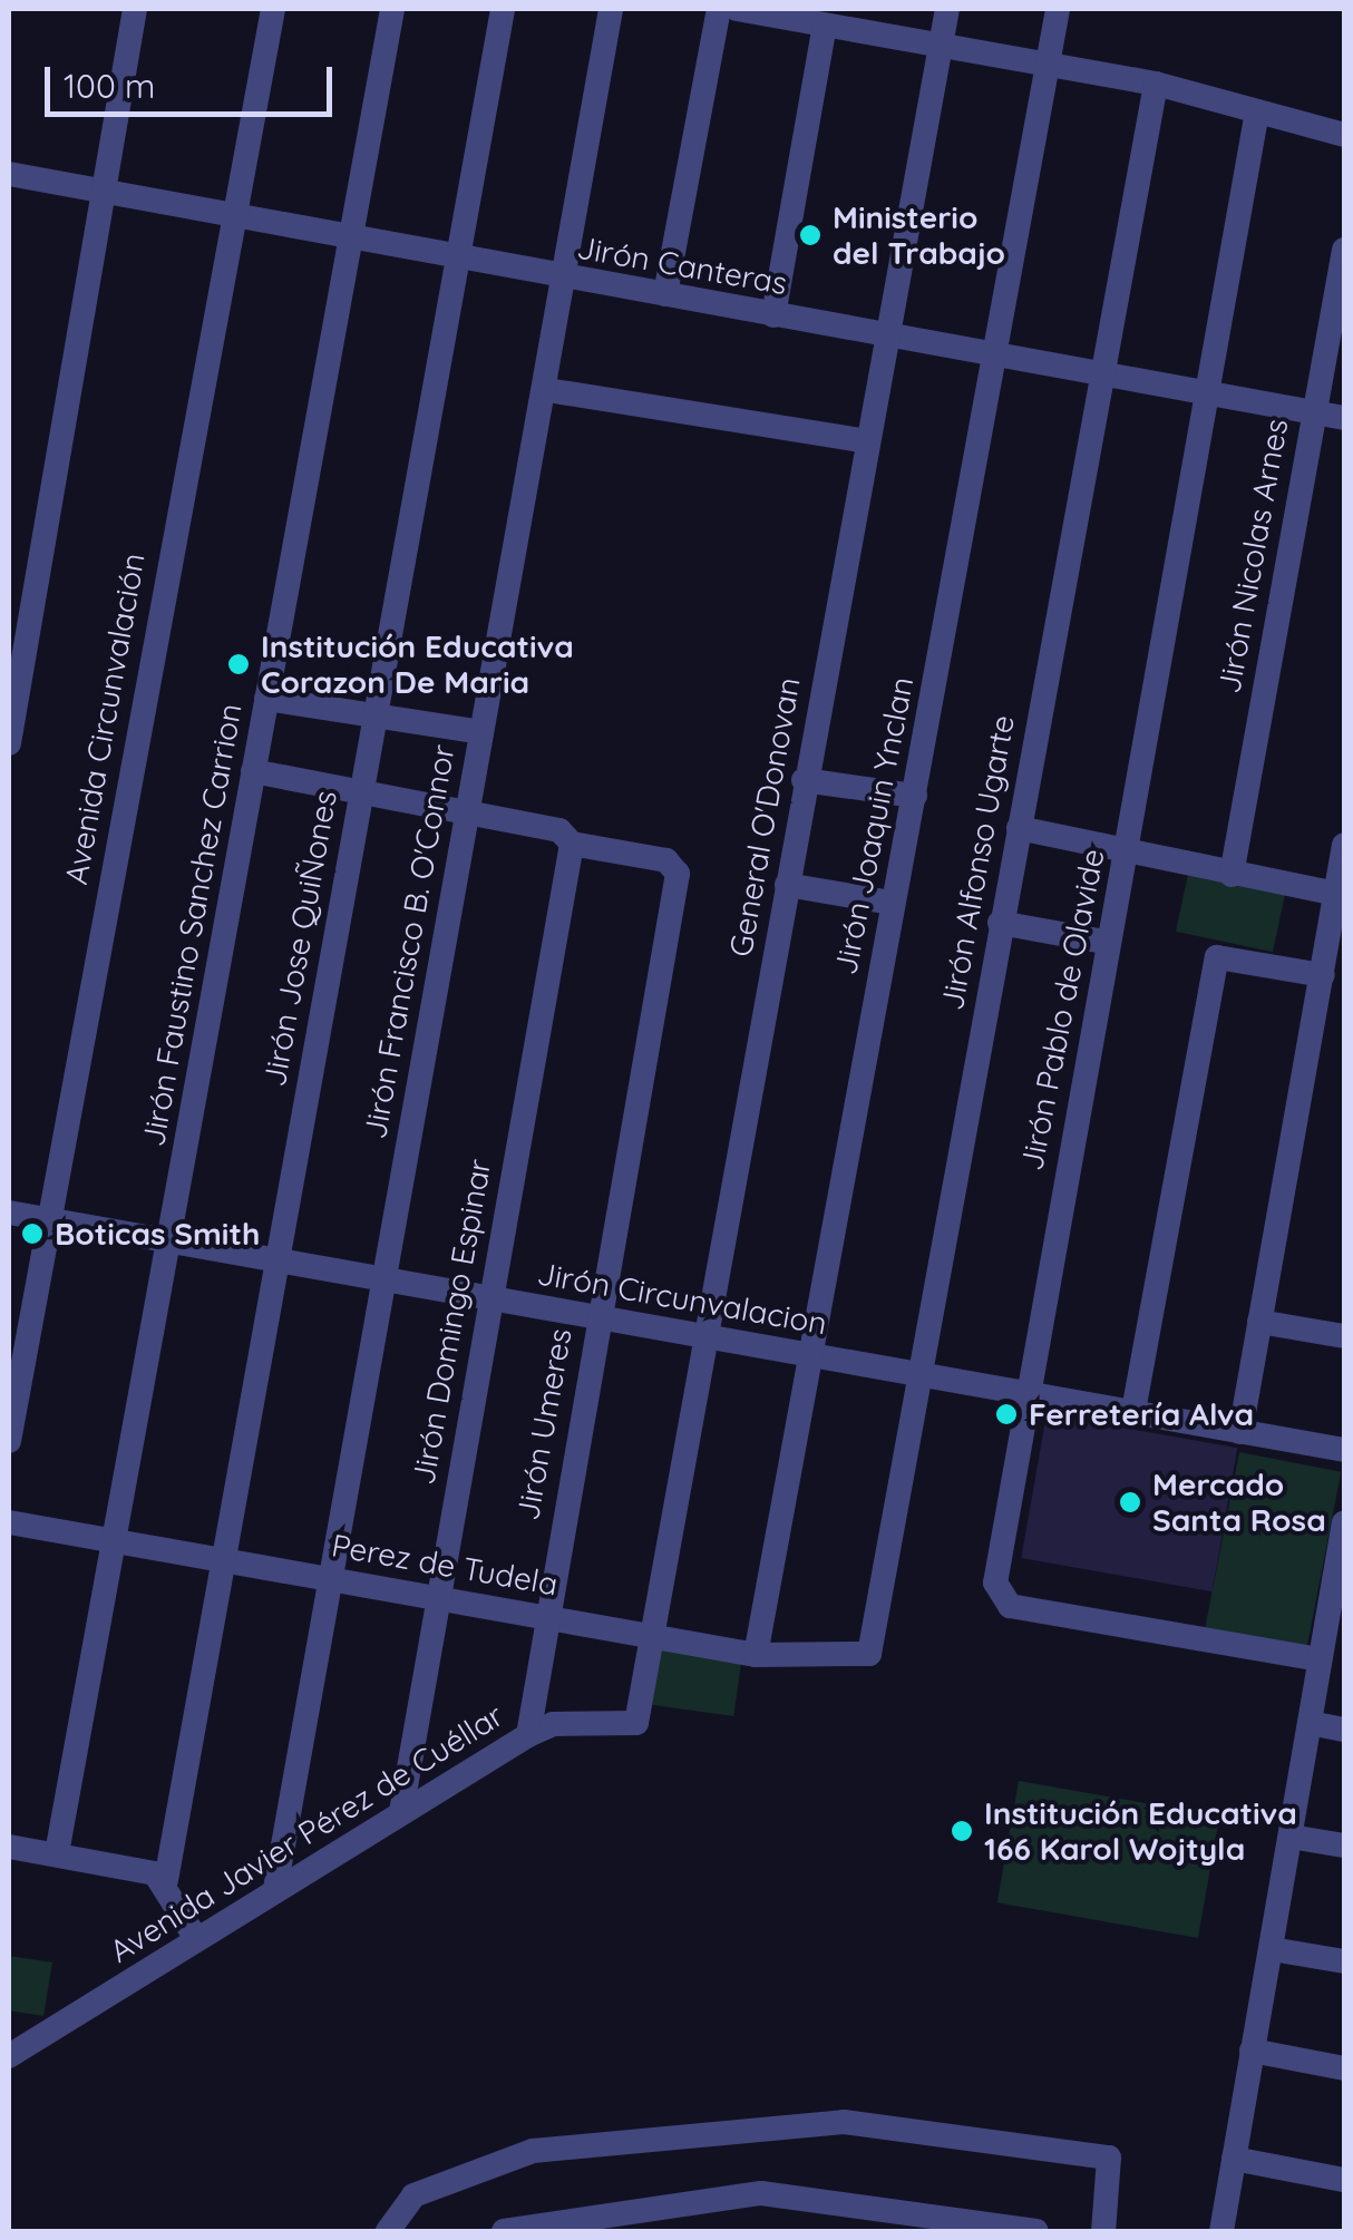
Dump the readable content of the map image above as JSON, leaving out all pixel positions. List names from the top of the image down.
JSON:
{
  "streets": {
    "street": [
      "Jirón Canteras",
      "Jirón Nicolas Arnes",
      "Avenida Circunvalación",
      "General O'Donovan",
      "Jirón Joaquin Ynclan",
      "Jirón Alfonso Ugarte",
      "Jirón Faustino Sanchez Carrion",
      "Jirón Jose QuiÑones",
      "Jirón Francisco B. O'Connor",
      "Jirón Pablo de Olavide",
      "Jirón Circunvalacion",
      "Jirón Domingo Espinar",
      "Jirón Umeres",
      "Perez de Tudela",
      "Avenida Javier Pérez de Cuéllar"
    ]
  },
  "crossings": [
    ["Jirón Canteras", "Jirón Nicolas Arnes"],
    ["Jirón Canteras", "Avenida Circunvalación"],
    ["Jirón Canteras", "General O'Donovan"],
    ["Jirón Canteras", "Jirón Joaquin Ynclan"],
    ["Jirón Canteras", "Jirón Alfonso Ugarte"],
    ["Jirón Canteras", "Jirón Faustino Sanchez Carrion"],
    ["Jirón Canteras", "Jirón Jose QuiÑones"],
    ["Jirón Canteras", "Jirón Francisco B. O'Connor"],
    ["Jirón Canteras", "Jirón Pablo de Olavide"],
    ["Avenida Circunvalación", "Jirón Circunvalacion"],
    ["General O'Donovan", "Jirón Circunvalacion"],
    ["General O'Donovan", "Perez de Tudela"],
    ["General O'Donovan", "Avenida Javier Pérez de Cuéllar"],
    ["Jirón Joaquin Ynclan", "Jirón Circunvalacion"],
    ["Jirón Joaquin Ynclan", "Perez de Tudela"],
    ["Jirón Alfonso Ugarte", "Jirón Circunvalacion"],
    ["Jirón Alfonso Ugarte", "Perez de Tudela"],
    ["Jirón Faustino Sanchez Carrion", "Jirón Circunvalacion"],
    ["Jirón Faustino Sanchez Carrion", "Perez de Tudela"],
    ["Jirón Jose QuiÑones", "Jirón Circunvalacion"],
    ["Jirón Jose QuiÑones", "Perez de Tudela"],
    ["Jirón Francisco B. O'Connor", "Jirón Circunvalacion"],
    ["Jirón Francisco B. O'Connor", "Perez de Tudela"],
    ["Jirón Francisco B. O'Connor", "Avenida Javier Pérez de Cuéllar"],
    ["Jirón Pablo de Olavide", "Jirón Circunvalacion"],
    ["Jirón Circunvalacion", "Jirón Domingo Espinar"],
    ["Jirón Circunvalacion", "Jirón Umeres"],
    ["Jirón Domingo Espinar", "Jirón Umeres"],
    ["Jirón Domingo Espinar", "Perez de Tudela"],
    ["Jirón Domingo Espinar", "Avenida Javier Pérez de Cuéllar"],
    ["Jirón Umeres", "Perez de Tudela"],
    ["Jirón Umeres", "Avenida Javier Pérez de Cuéllar"],
    ["Perez de Tudela", "Avenida Javier Pérez de Cuéllar"]
  ],
  "places": [
    "Ministerio del Trabajo",
    "Institución Educativa Corazon De Maria",
    "Boticas Smith",
    "Ferretería Alva",
    "Mercado Santa Rosa",
    "Institución Educativa 166 Karol Wojtyla"
  ],
  "scale_bar": "100 m"
}
